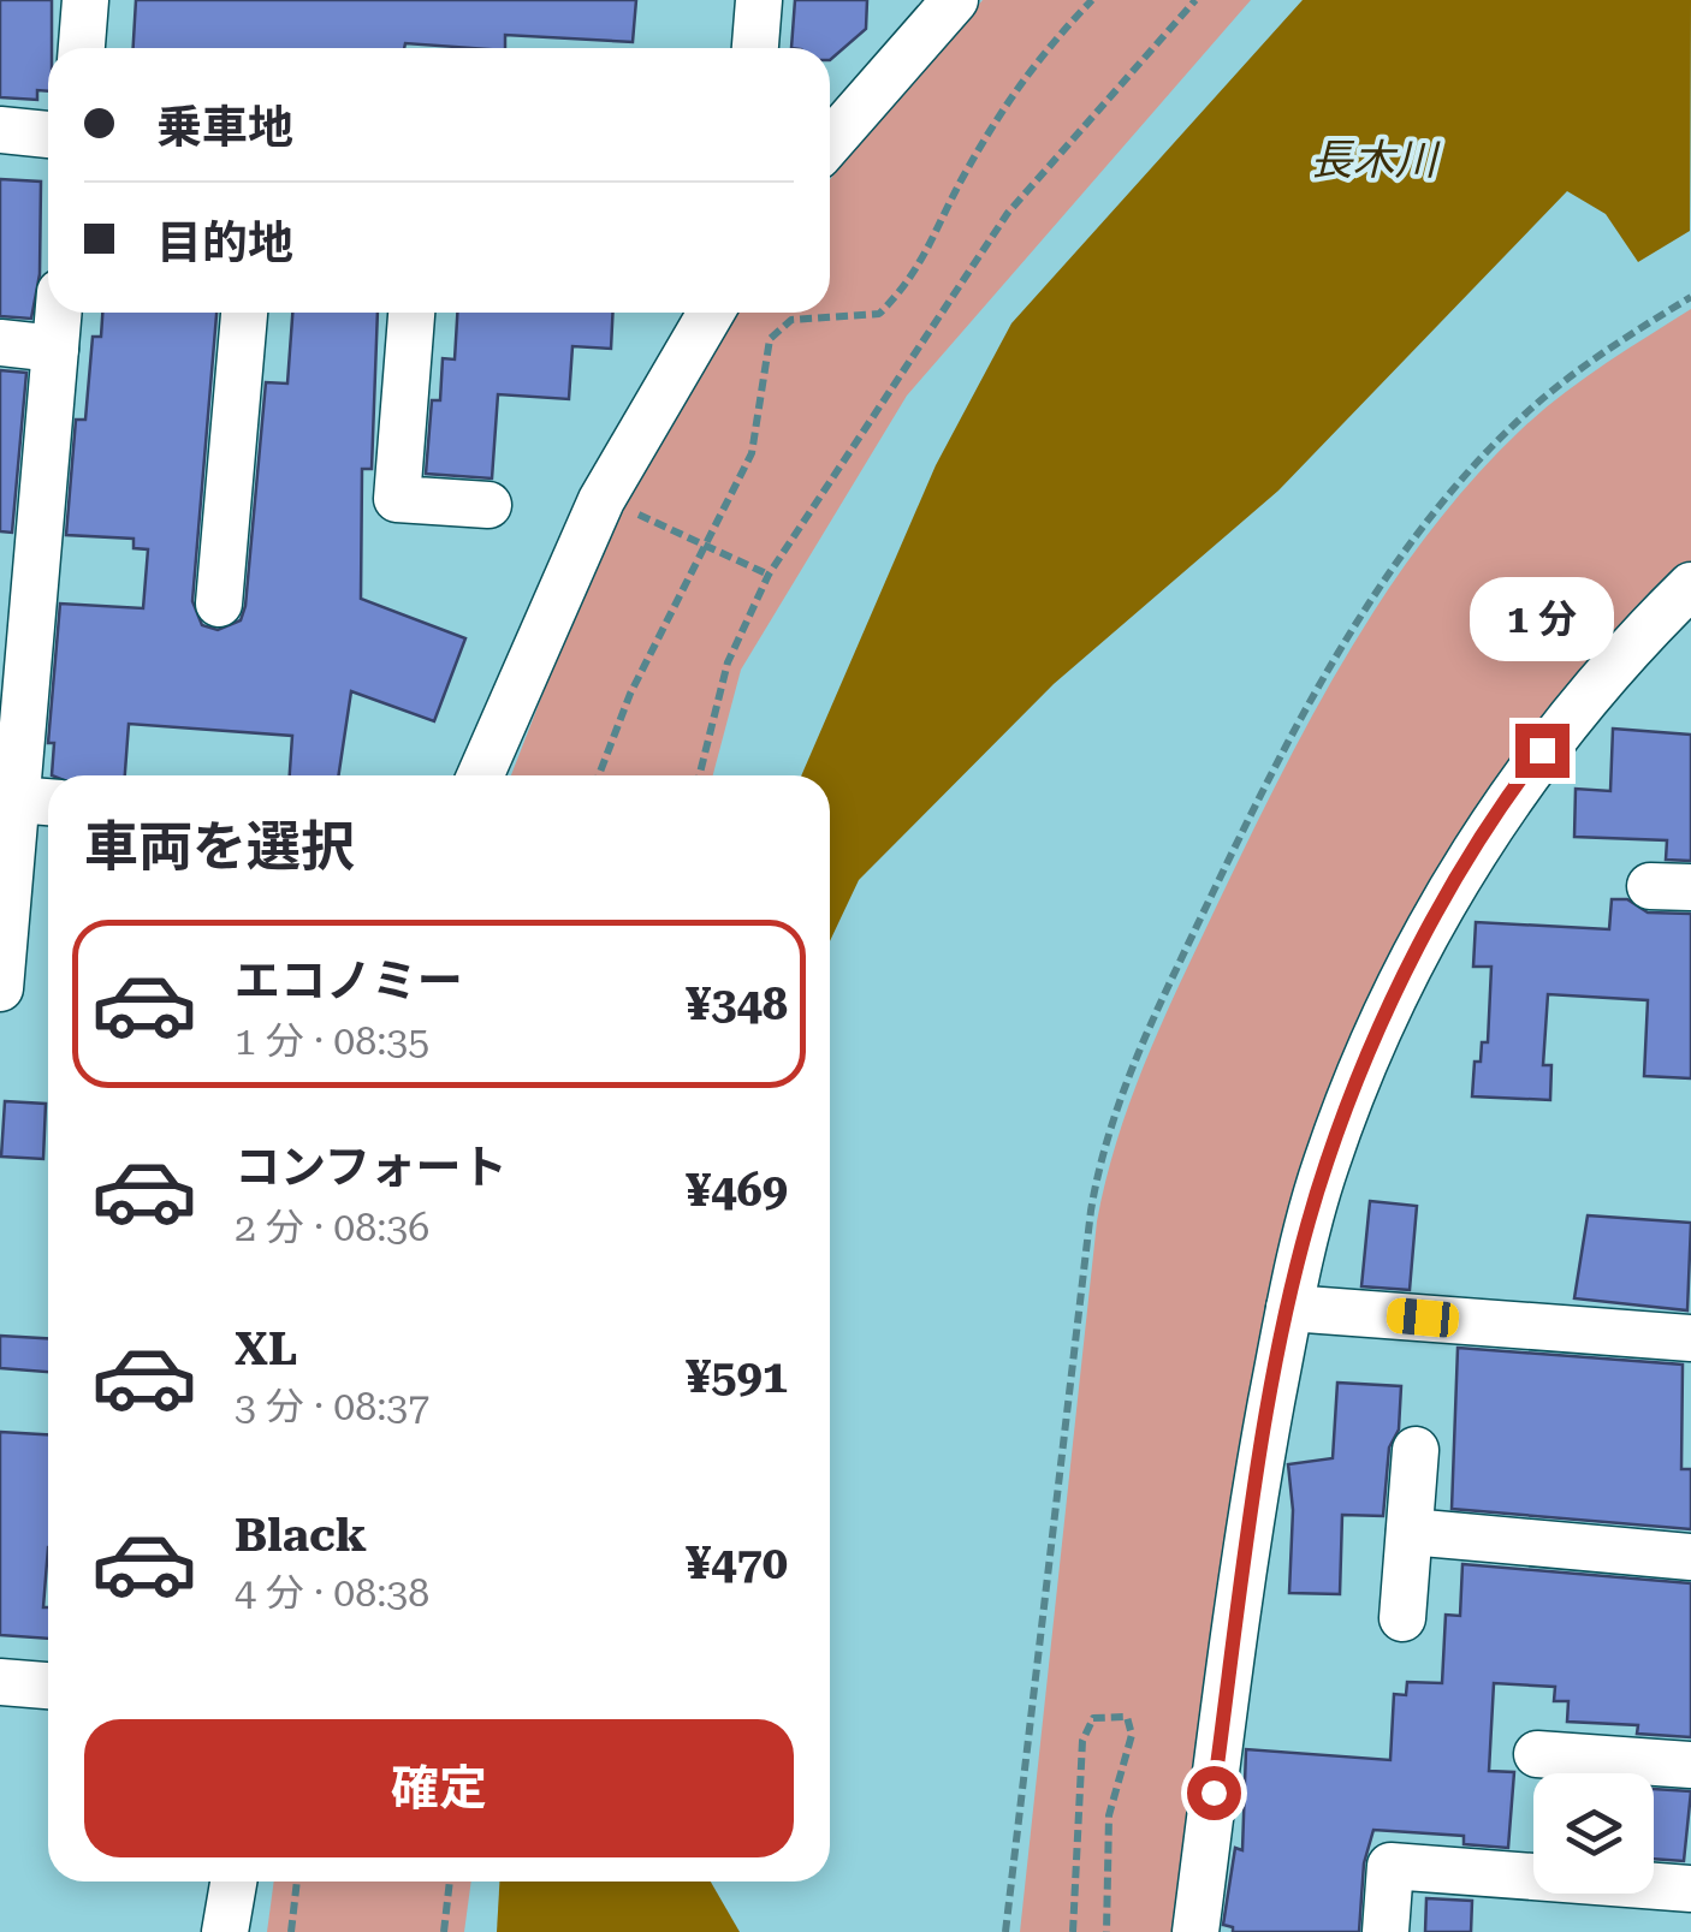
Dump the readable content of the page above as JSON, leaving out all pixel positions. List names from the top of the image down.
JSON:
{
  "water": ["長木川"],
  "page": {
    "banner": ["乗車地", "目的地"],
    "bubble": "1 分",
    "heading": "車両を選択",
    "list": [
      {
        "name": "エコノミー",
        "note": "1 分 · 08:35",
        "value": "¥348"
      },
      {
        "name": "コンフォート",
        "note": "2 分 · 08:36",
        "value": "¥469"
      },
      {
        "name": "XL",
        "note": "3 分 · 08:37",
        "value": "¥591"
      },
      {
        "name": "Black",
        "note": "4 分 · 08:38",
        "value": "¥470"
      }
    ],
    "buttons": "確定"
  }
}
